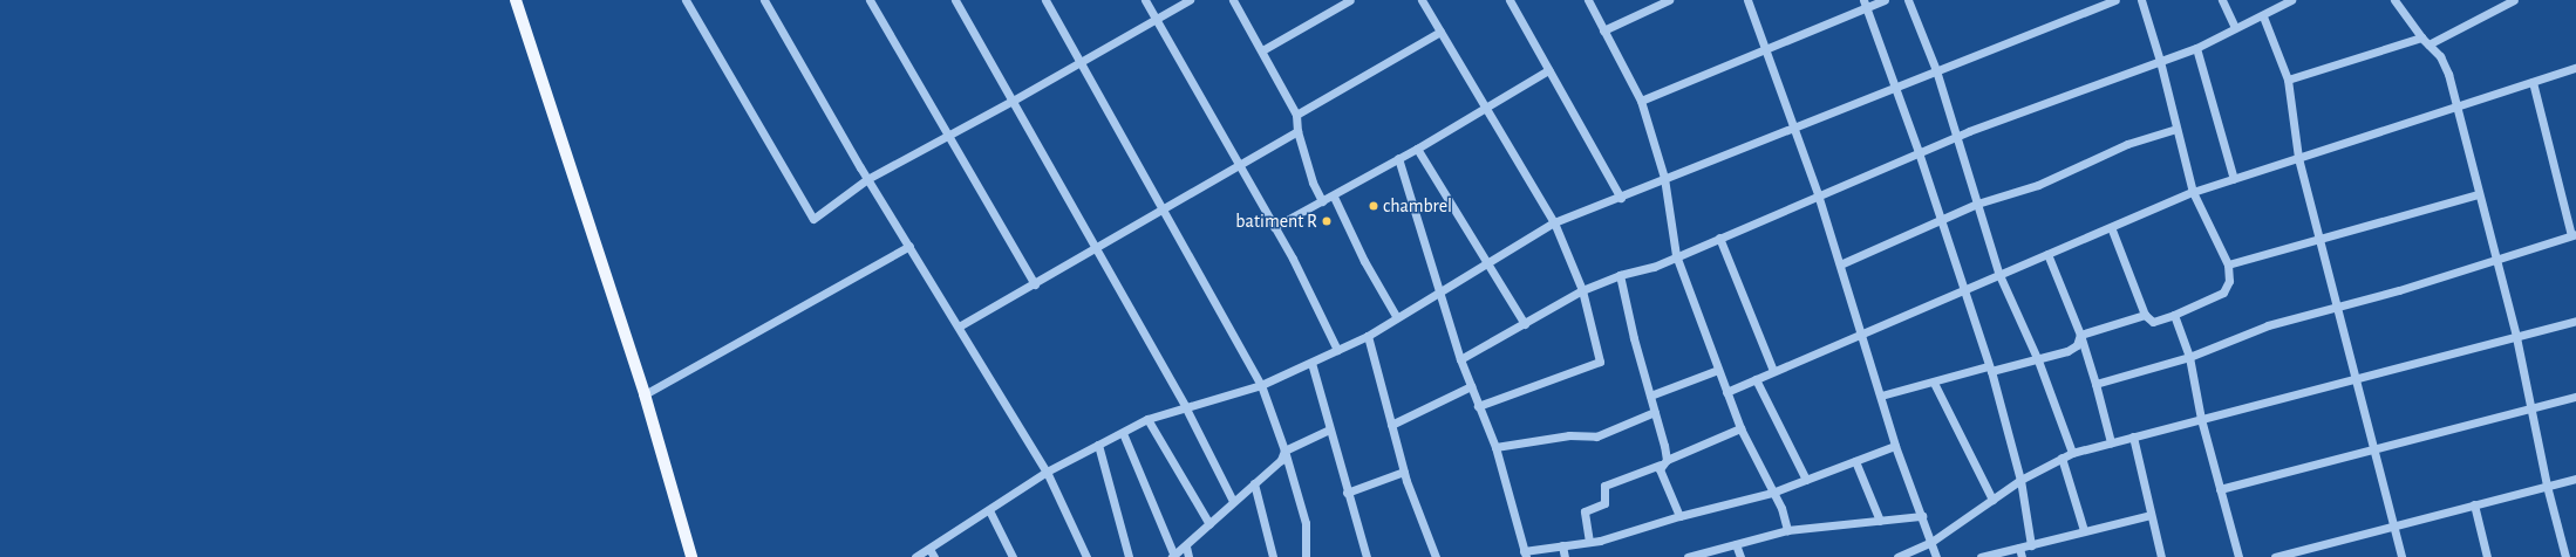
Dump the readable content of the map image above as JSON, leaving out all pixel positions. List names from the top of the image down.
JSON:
{
  "places": ["chambrel", "batiment R"]
}
